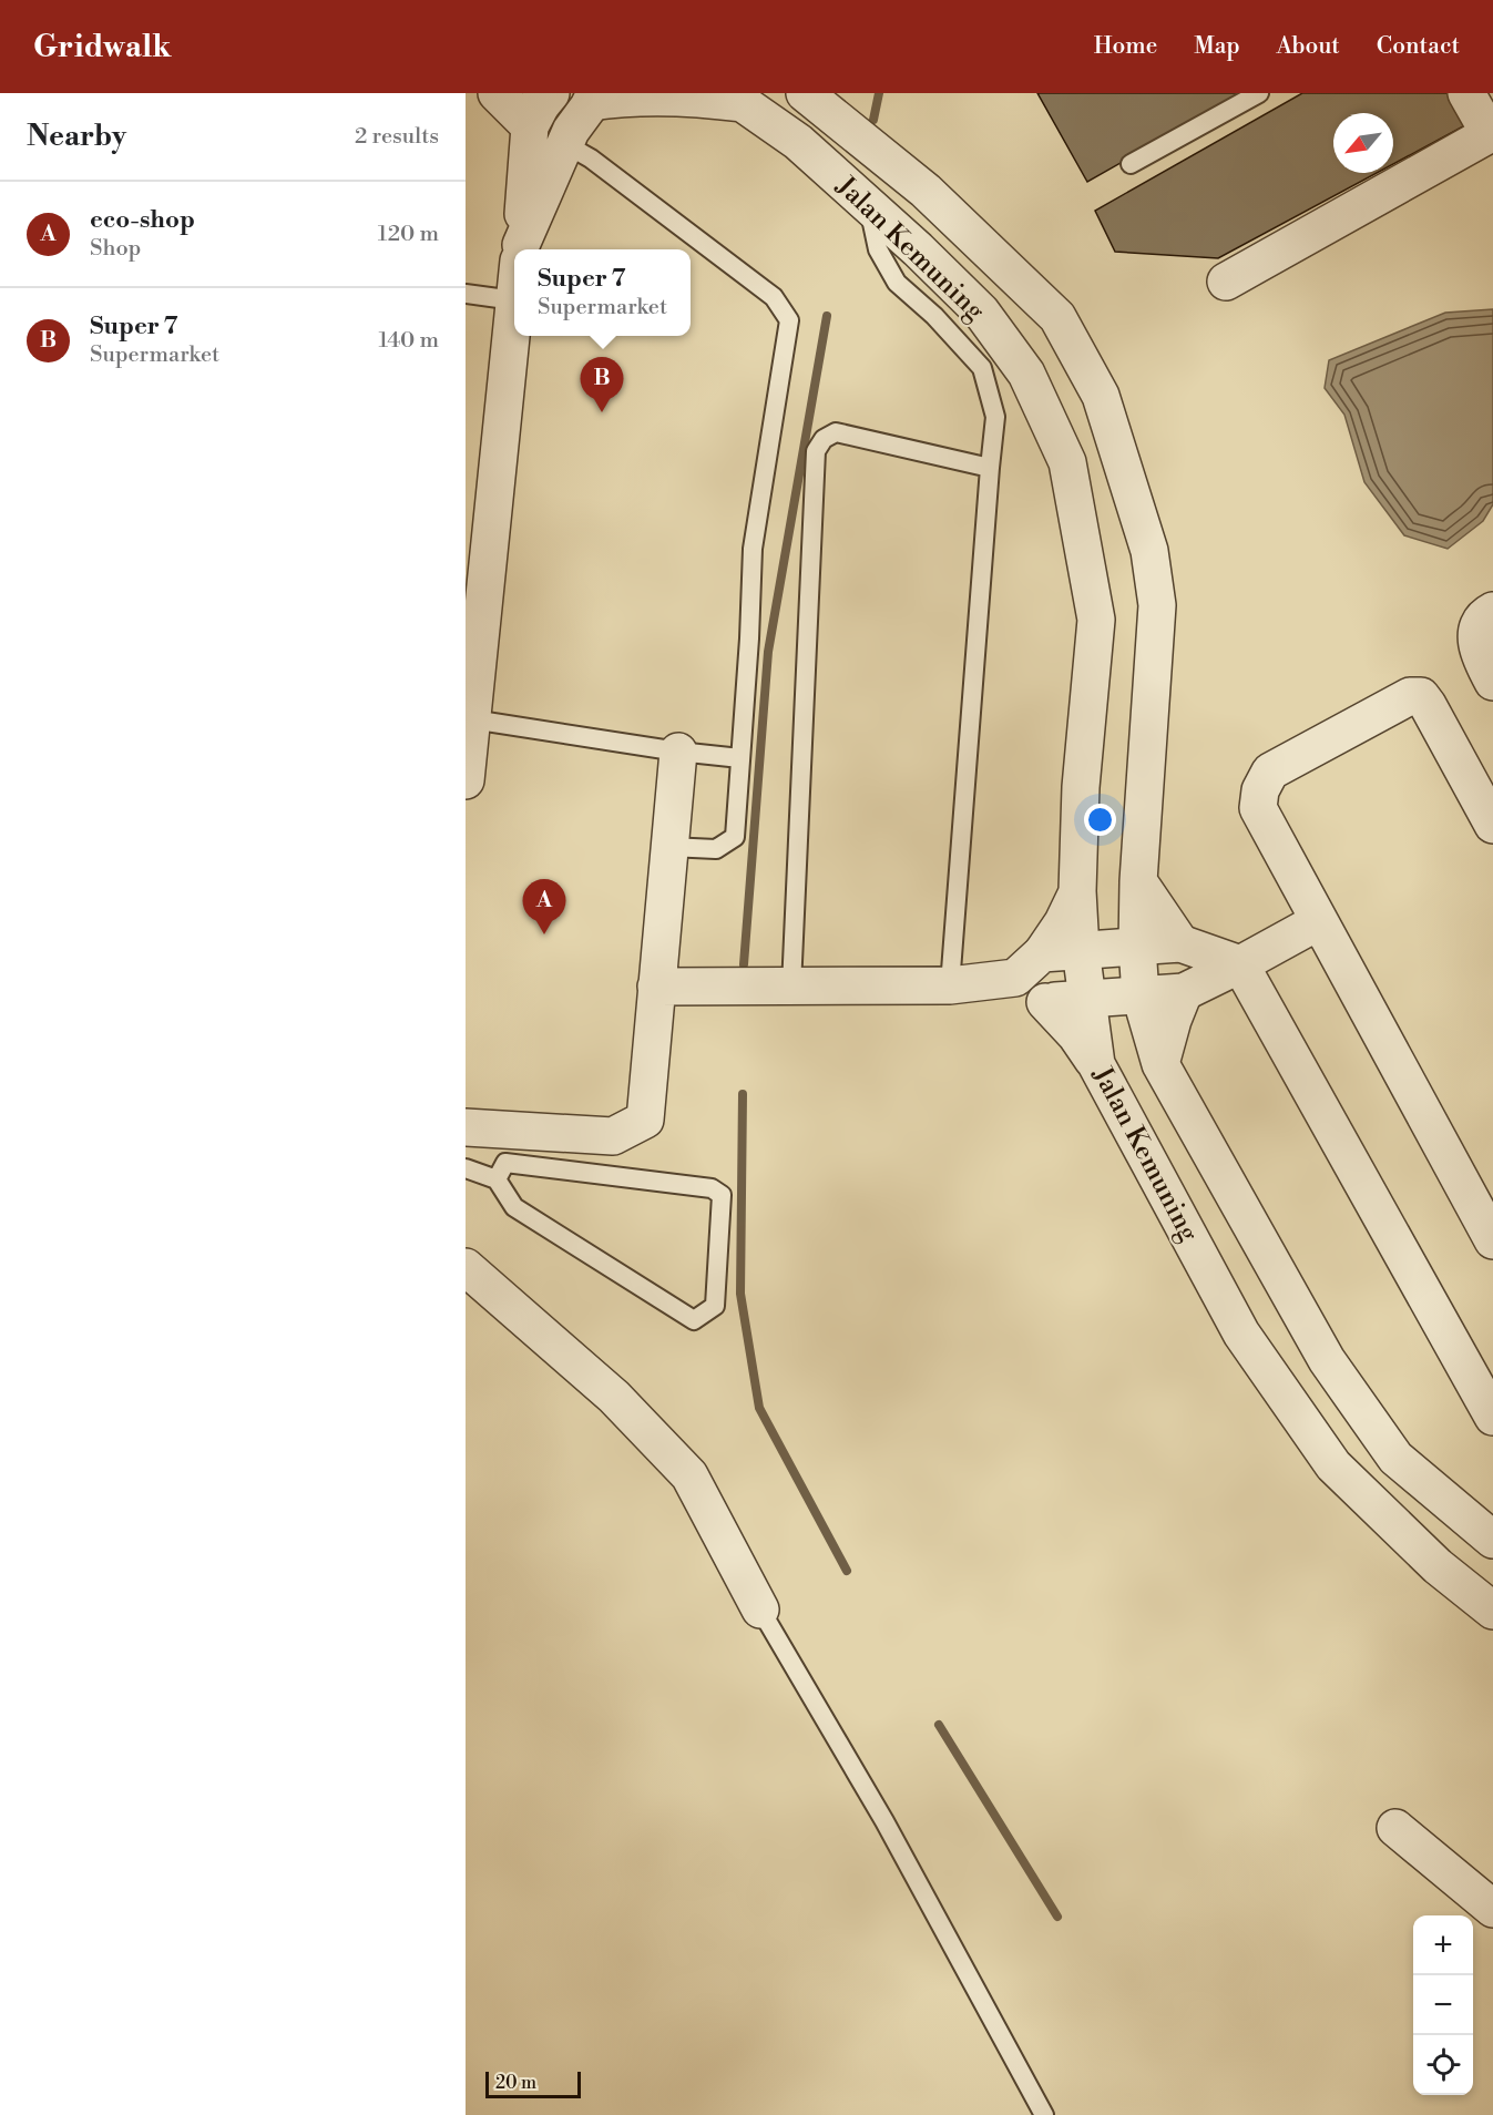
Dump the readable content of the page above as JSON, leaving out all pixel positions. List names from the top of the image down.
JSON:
{
  "streets": {
    "street": ["Jalan Kemuning"]
  },
  "scale_bar": "20 m",
  "north": "bottom left",
  "page": {
    "header": "Gridwalk",
    "nav": [
      "Home",
      "Map",
      "About",
      "Contact"
    ],
    "heading": ["Nearby", "2 results"],
    "list": [
      {
        "mark": "A",
        "name": "eco-shop",
        "note": "Shop",
        "value": "120 m"
      },
      {
        "mark": "B",
        "name": "Super 7",
        "note": "Supermarket",
        "value": "140 m"
      }
    ],
    "popup": ["Super 7", "Supermarket"],
    "pins": ["B", "A"],
    "map_buttons": ["+", "−"],
    "scale": "20 m"
  }
}
